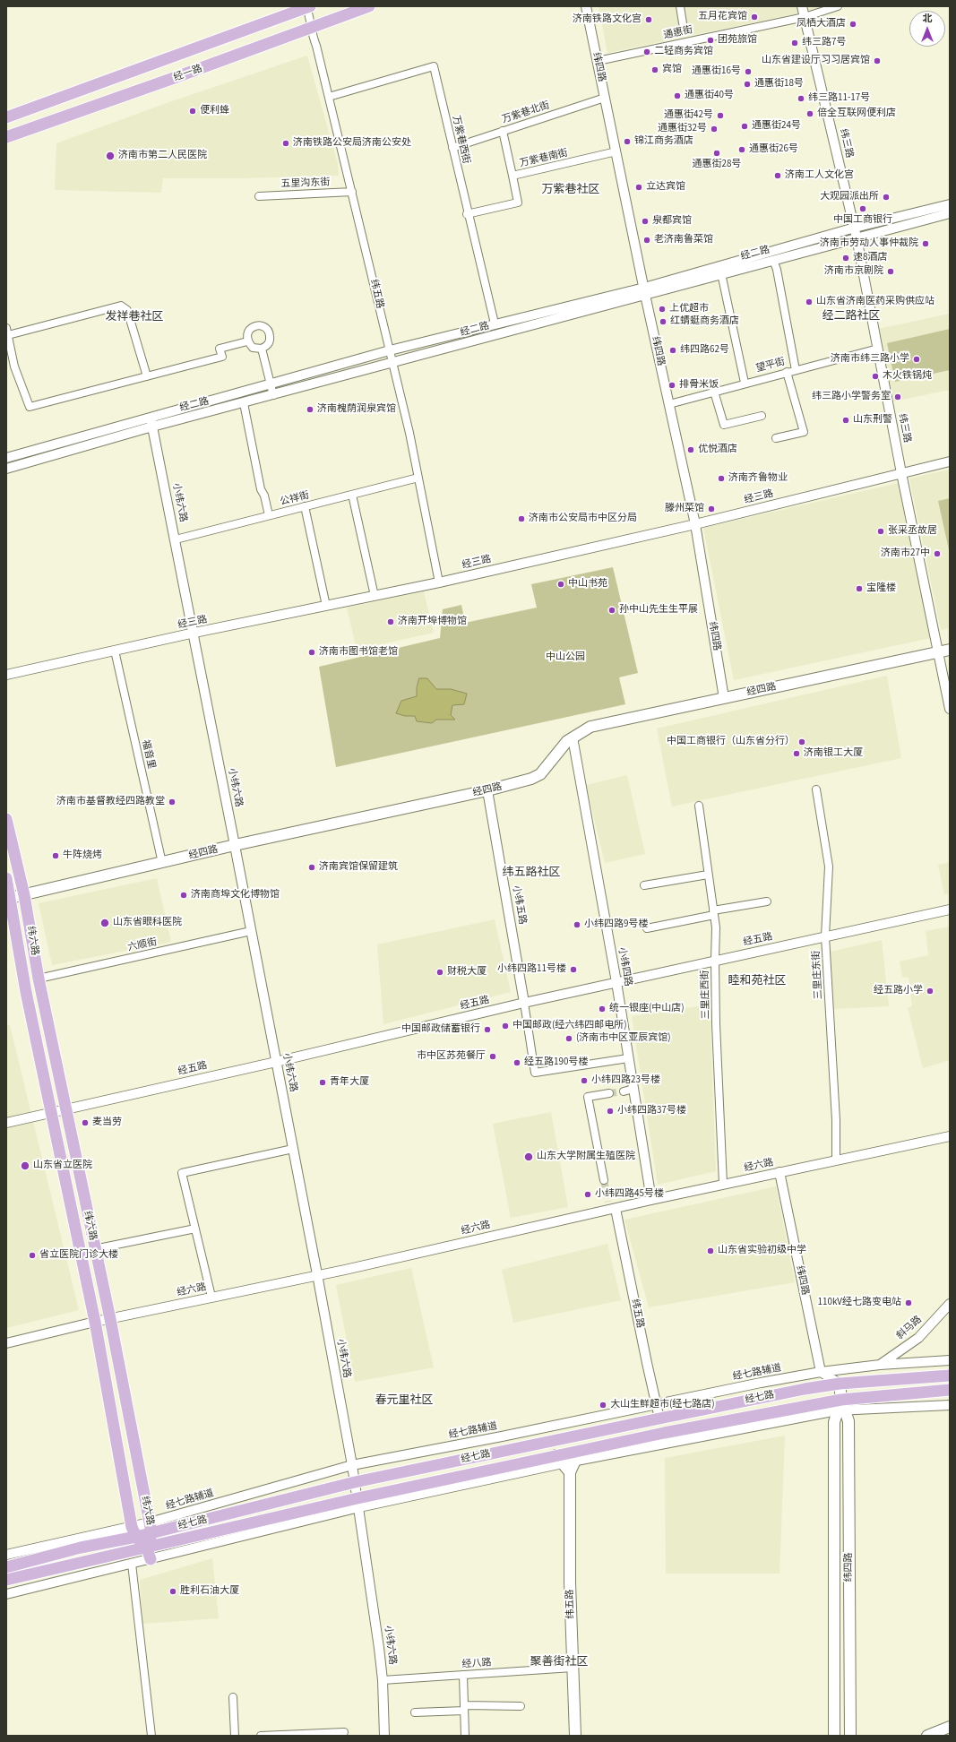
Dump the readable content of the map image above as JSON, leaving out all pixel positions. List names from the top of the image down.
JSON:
{
  "streets": {
    "main road": [
      "纬四路",
      "经一路",
      "纬五路",
      "经四路",
      "纬六路",
      "经七路"
    ],
    "street": [
      "通惠街",
      "万紫巷北街",
      "万紫巷西街",
      "纬三路",
      "万紫巷南街",
      "五里沟东街",
      "经二路",
      "望平街",
      "经三路",
      "公祥街",
      "小纬六路",
      "福音里",
      "小纬五路",
      "经五路",
      "六顺街",
      "小纬四路",
      "三里庄东街",
      "三里庄西街",
      "经六路",
      "斜马路",
      "经七路辅道",
      "经八路"
    ]
  },
  "crossings": [
    ["通惠街", "纬四路"],
    ["通惠街", "纬三路"],
    ["纬四路", "万紫巷北街"],
    ["纬四路", "万紫巷南街"],
    ["纬四路", "经二路"],
    ["纬四路", "望平街"],
    ["纬四路", "经三路"],
    ["纬四路", "经四路"],
    ["纬四路", "经六路"],
    ["纬四路", "经七路辅道"],
    ["纬四路", "经七路"],
    ["经一路", "纬五路"],
    ["万紫巷北街", "万紫巷西街"],
    ["万紫巷西街", "万紫巷南街"],
    ["万紫巷西街", "经二路"],
    ["万紫巷西街", "纬五路"],
    ["纬三路", "经二路"],
    ["纬三路", "望平街"],
    ["纬三路", "经三路"],
    ["纬三路", "经四路"],
    ["五里沟东街", "纬五路"],
    ["经二路", "纬五路"],
    ["经二路", "小纬六路"],
    ["纬五路", "经三路"],
    ["纬五路", "公祥街"],
    ["纬五路", "经六路"],
    ["纬五路", "经七路辅道"],
    ["纬五路", "经七路"],
    ["纬五路", "经八路"],
    ["经三路", "小纬六路"],
    ["经三路", "福音里"],
    ["公祥街", "小纬六路"],
    ["小纬六路", "经四路"],
    ["小纬六路", "经五路"],
    ["小纬六路", "六顺街"],
    ["小纬六路", "经六路"],
    ["小纬六路", "经七路辅道"],
    ["小纬六路", "经七路"],
    ["小纬六路", "经八路"],
    ["经四路", "福音里"],
    ["经四路", "小纬五路"],
    ["经四路", "纬六路"],
    ["经四路", "小纬四路"],
    ["小纬五路", "经五路"],
    ["经五路", "纬六路"],
    ["经五路", "小纬四路"],
    ["经五路", "三里庄东街"],
    ["经五路", "三里庄西街"],
    ["纬六路", "六顺街"],
    ["纬六路", "经六路"],
    ["纬六路", "经七路辅道"],
    ["纬六路", "经七路"],
    ["小纬四路", "经六路"],
    ["三里庄东街", "经六路"],
    ["三里庄西街", "经六路"],
    ["斜马路", "经七路辅道"],
    ["经七路辅道", "经七路"]
  ],
  "districts": [
    "万紫巷社区",
    "经二路社区",
    "发祥巷社区",
    "纬五路社区",
    "睦和苑社区",
    "春元里社区",
    "聚善街社区"
  ],
  "parks": ["中山公园"],
  "places": [
    "五月花宾馆",
    "济南铁路文化宫",
    "凤栖大酒店",
    "团苑旅馆",
    "纬三路7号",
    "二轻商务宾馆",
    "山东省建设厅习习居宾馆",
    "宾馆",
    "通惠街16号",
    "通惠街18号",
    "通惠街40号",
    "纬三路11-17号",
    "便利蜂",
    "倍全互联网便利店",
    "通惠街42号",
    "通惠街24号",
    "通惠街32号",
    "锦江商务酒店",
    "济南铁路公安局济南公安处",
    "通惠街26号",
    "通惠街28号",
    "济南市第二人民医院",
    "济南工人文化宫",
    "立达宾馆",
    "大观园派出所",
    "中国工商银行",
    "泉都宾馆",
    "老济南鲁菜馆",
    "济南市劳动人事仲裁院",
    "速8酒店",
    "济南市京剧院",
    "山东省济南医药采购供应站",
    "上优超市",
    "红蜻蜓商务酒店",
    "纬四路62号",
    "济南市纬三路小学",
    "木火铁锅炖",
    "排骨米饭",
    "纬三路小学警务室",
    "济南槐荫润泉宾馆",
    "山东刑警",
    "优悦酒店",
    "济南齐鲁物业",
    "滕州菜馆",
    "济南市公安局市中区分局",
    "张采丞故居",
    "济南市27中",
    "中山书苑",
    "宝隆楼",
    "孙中山先生生平展",
    "济南开埠博物馆",
    "济南市图书馆老馆",
    "中国工商银行（山东省分行）",
    "济南银工大厦",
    "济南市基督教经四路教堂",
    "牛阵烧烤",
    "济南宾馆保留建筑",
    "济南商埠文化博物馆",
    "山东省眼科医院",
    "小纬四路9号楼",
    "小纬四路11号楼",
    "财税大厦",
    "经五路小学",
    "统一银座(中山店)",
    "中国邮政(经六纬四邮电所)",
    "中国邮政储蓄银行",
    "(济南市中区亚辰宾馆)",
    "市中区苏苑餐厅",
    "经五路190号楼",
    "小纬四路23号楼",
    "青年大厦",
    "小纬四路37号楼",
    "麦当劳",
    "山东大学附属生殖医院",
    "山东省立医院",
    "小纬四路45号楼",
    "山东省实验初级中学",
    "省立医院门诊大楼",
    "110kV经七路变电站",
    "大山生鲜超市(经七路店)",
    "胜利石油大厦"
  ],
  "north": "top"
}
